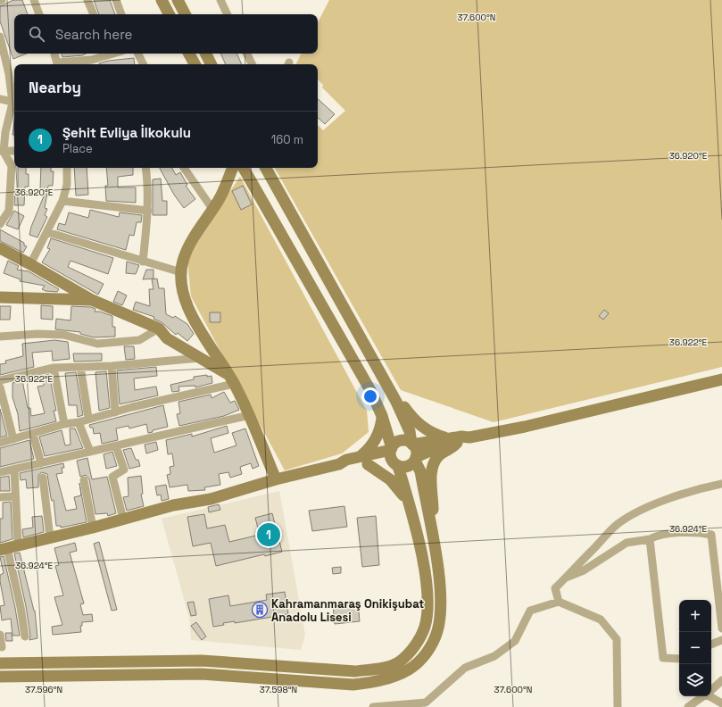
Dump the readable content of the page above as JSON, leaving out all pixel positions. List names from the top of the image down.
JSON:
{
  "places": {
    "building": ["Kahramanmaraş Onikişubat Anadolu Lisesi"]
  },
  "page": {
    "search": "Search here",
    "heading": "Nearby",
    "list": [
      {
        "mark": "1",
        "name": "Şehit Evliya İlkokulu",
        "note": "Place",
        "value": "160 m"
      }
    ],
    "pins": "1",
    "map_buttons": ["+", "−"]
  },
  "coordinates": [
    "37.600°N",
    "36.920°E",
    "36.922°E",
    "36.924°E",
    "37.596°N",
    "37.598°N"
  ]
}
